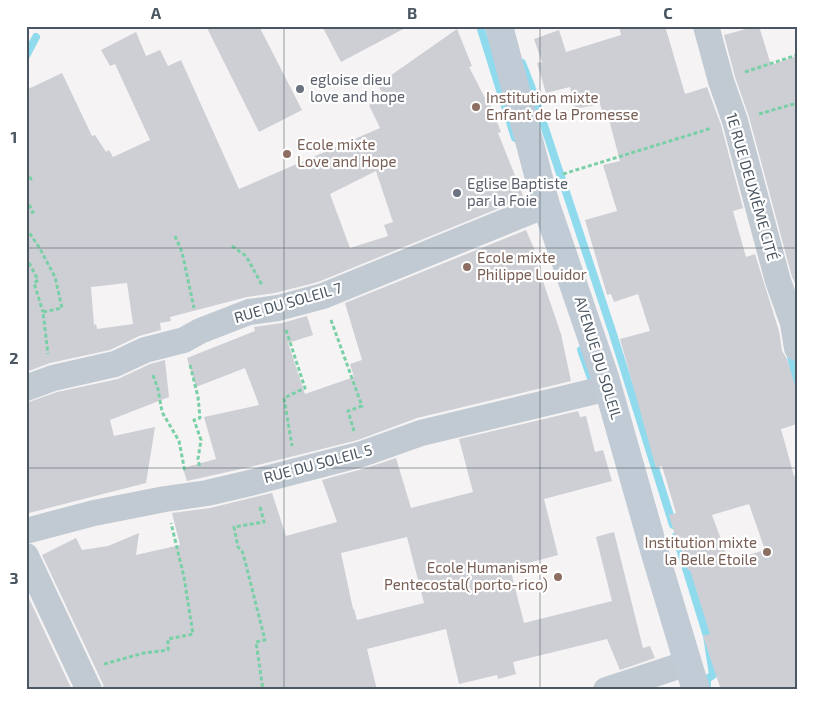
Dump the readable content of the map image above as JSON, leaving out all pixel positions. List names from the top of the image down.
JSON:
{
  "streets": {
    "main road": ["AVENUE DU SOLEIL"],
    "street": ["1E RUE DEUXIÈME CITÉ", "RUE DU SOLEIL 7", "RUE DU SOLEIL 5"]
  },
  "crossings": [
    ["RUE DU SOLEIL 7", "AVENUE DU SOLEIL"],
    ["AVENUE DU SOLEIL", "RUE DU SOLEIL 5"]
  ],
  "places": [
    "egloise dieu love and hope",
    "Institution mixte Enfant de la Promesse",
    "Ecole mixte Love and Hope",
    "Eglise Baptiste par la Foie",
    "Ecole mixte Philippe Louidor",
    "Institution mixte la Belle Etoile",
    "Ecole Humanisme Pentecostal( porto-rico)"
  ],
  "grid": {
    "columns": ["A", "B", "C"],
    "rows": ["1", "2", "3"]
  }
}
